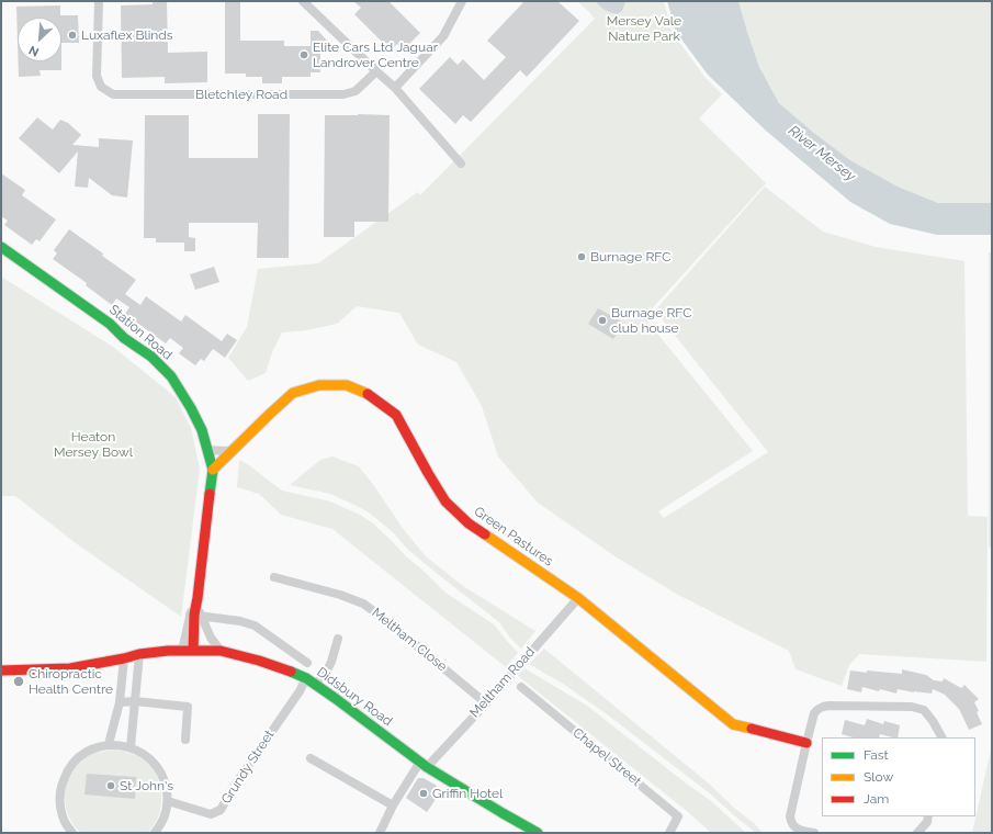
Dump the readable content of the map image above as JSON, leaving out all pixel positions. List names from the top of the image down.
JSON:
{
  "streets": {
    "street": [
      "Bletchley Road",
      "Station Road",
      "Green Pastures",
      "Meltham Close",
      "Meltham Road",
      "Didsbury Road",
      "Chapel Street",
      "Grundy Street"
    ]
  },
  "crossings": [
    ["Station Road", "Green Pastures"],
    ["Station Road", "Didsbury Road"],
    ["Green Pastures", "Meltham Road"],
    ["Meltham Close", "Meltham Road"],
    ["Meltham Road", "Didsbury Road"],
    ["Didsbury Road", "Grundy Street"]
  ],
  "water": ["River Mersey"],
  "parks": ["Mersey Vale Nature Park", "Heaton Mersey Bowl"],
  "places": [
    "Luxaflex Blinds",
    "Elite Cars Ltd Jaguar Landrover Centre",
    "Burnage RFC",
    "Burnage RFC club house",
    "Chiropractic Health Centre",
    "St John's",
    "Griffin Hotel"
  ],
  "legend": ["Fast", "Slow", "Jam"],
  "north": "bottom left"
}
